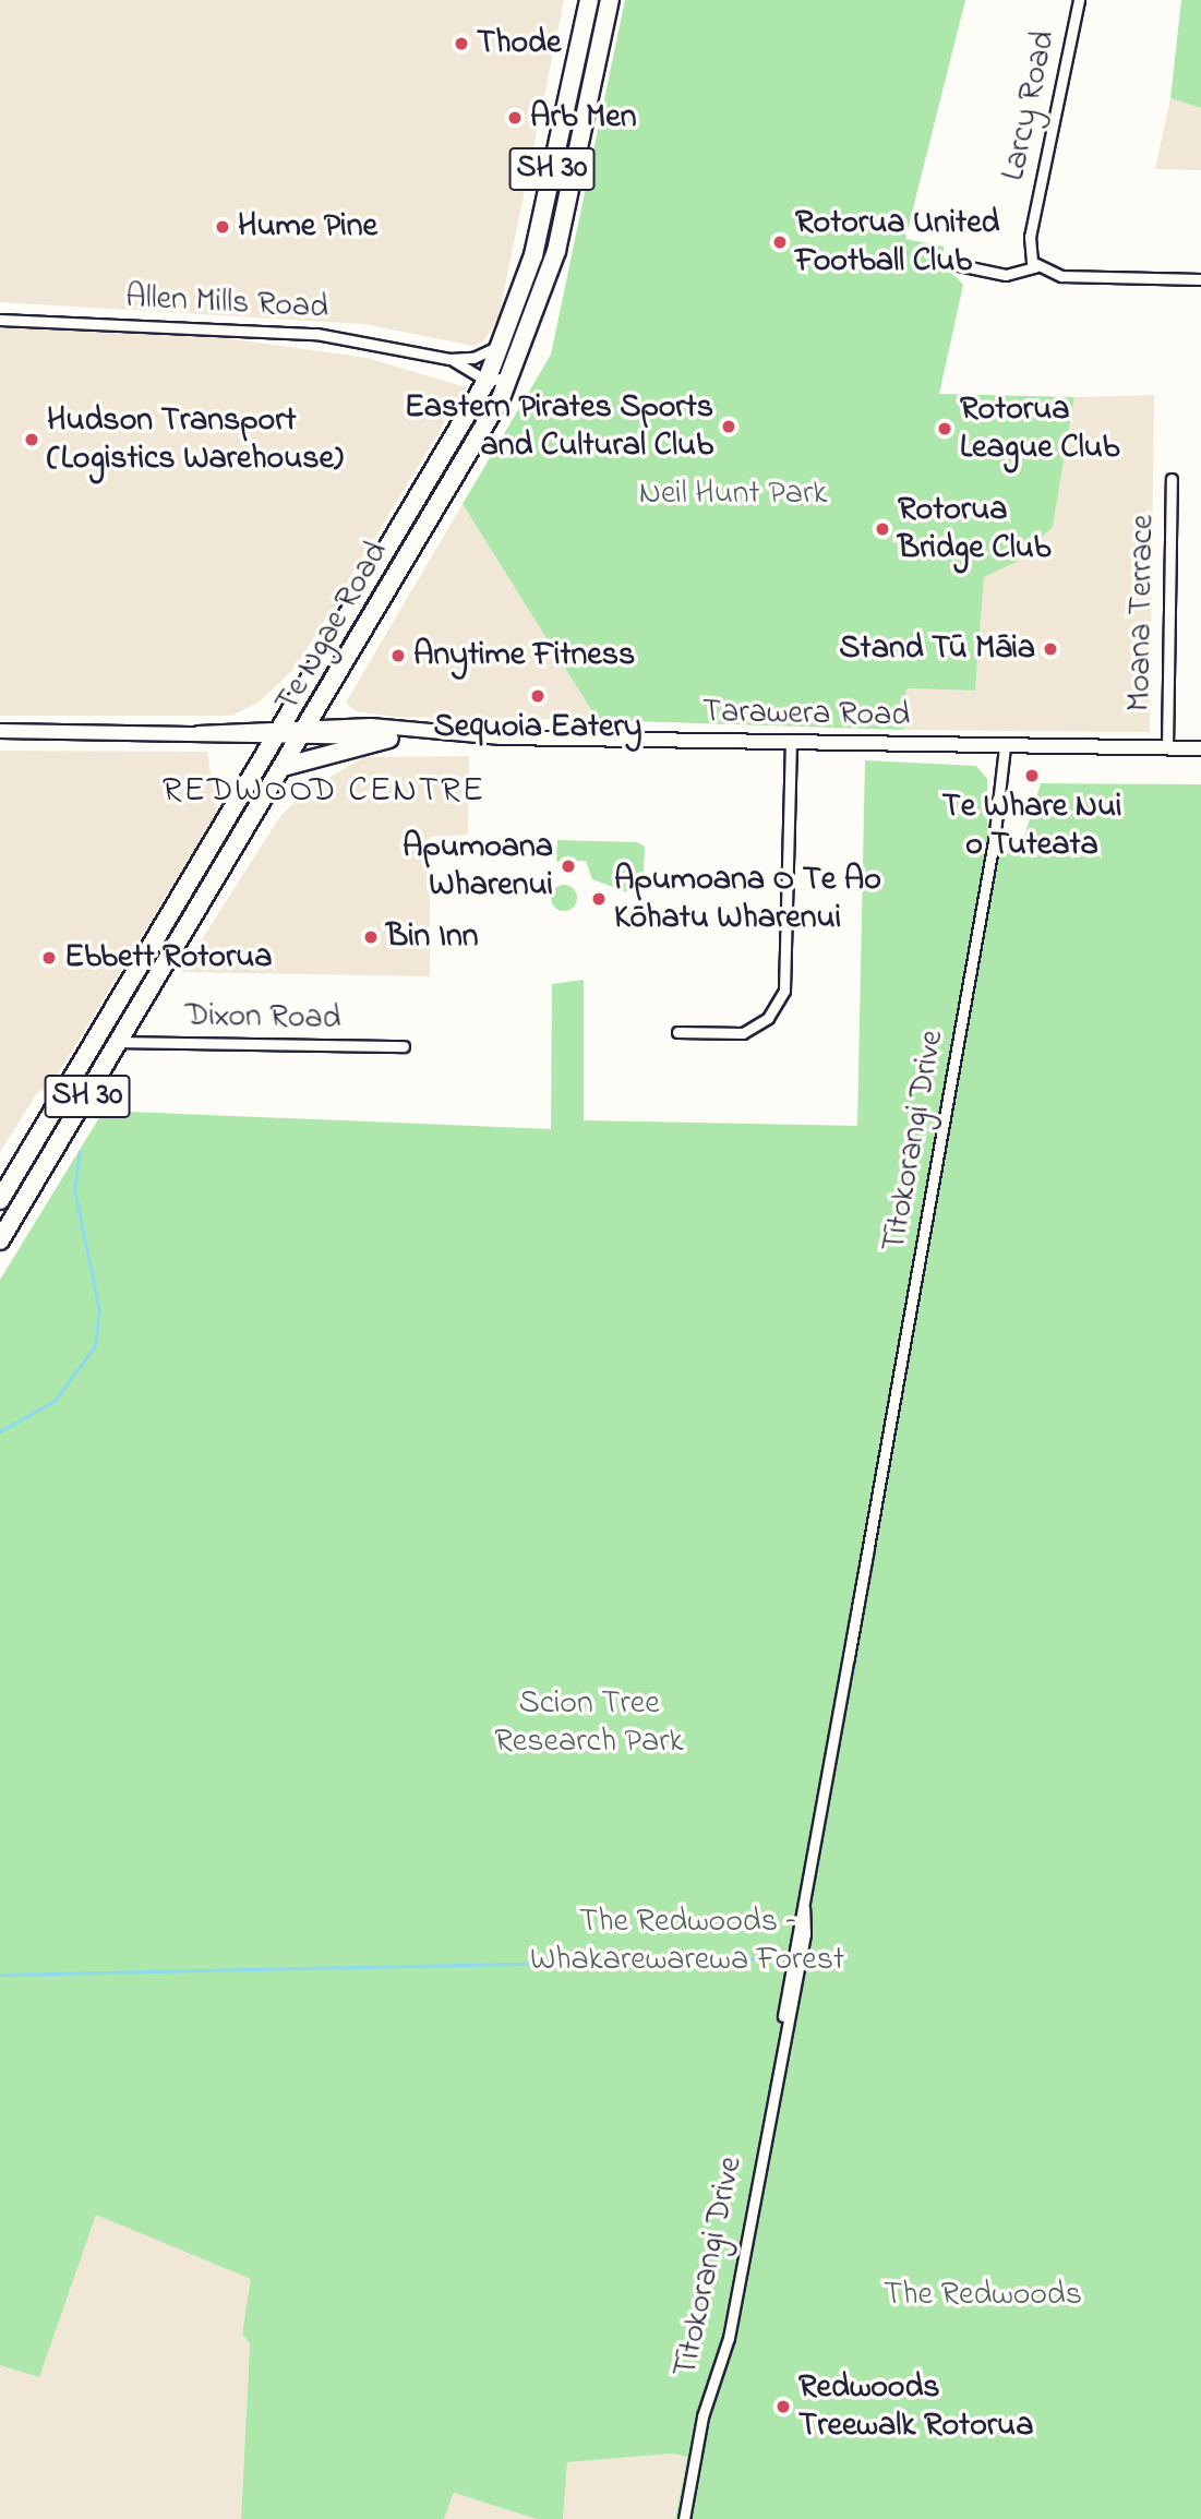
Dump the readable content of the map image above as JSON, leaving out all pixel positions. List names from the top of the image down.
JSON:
{
  "streets": {
    "highway": ["SH 30", "Te Ngae Road"],
    "main road": ["Tarawera Road"],
    "street": [
      "Larcy Road",
      "Allen Mills Road",
      "Moana Terrace",
      "Dixon Road",
      "Tītokorangi Drive"
    ]
  },
  "crossings": [
    ["Allen Mills Road", "Te Ngae Road"],
    ["Moana Terrace", "Tarawera Road"],
    ["Te Ngae Road", "Tarawera Road"],
    ["Te Ngae Road", "Dixon Road"],
    ["Tarawera Road", "Tītokorangi Drive"]
  ],
  "districts": ["REDWOOD CENTRE"],
  "parks": [
    "Neil Hunt Park",
    "Scion Tree Research Park",
    "The Redwoods – Whakarewarewa Forest",
    "The Redwoods"
  ],
  "places": [
    "Thode",
    "Arb Men",
    "Hume Pine",
    "Rotorua United Football Club",
    "Eastern Pirates Sports and Cultural Club",
    "Rotorua League Club",
    "Hudson Transport (Logistics Warehouse)",
    "Rotorua Bridge Club",
    "Stand Tū Māia",
    "Anytime Fitness",
    "Sequoia Eatery",
    "Te Whare Nui o Tuteata",
    "Apumoana Wharenui",
    "Apumoana O Te Ao Kōhatu Wharenui",
    "Bin Inn",
    "Ebbett Rotorua",
    "Redwoods Treewalk Rotorua"
  ]
}
